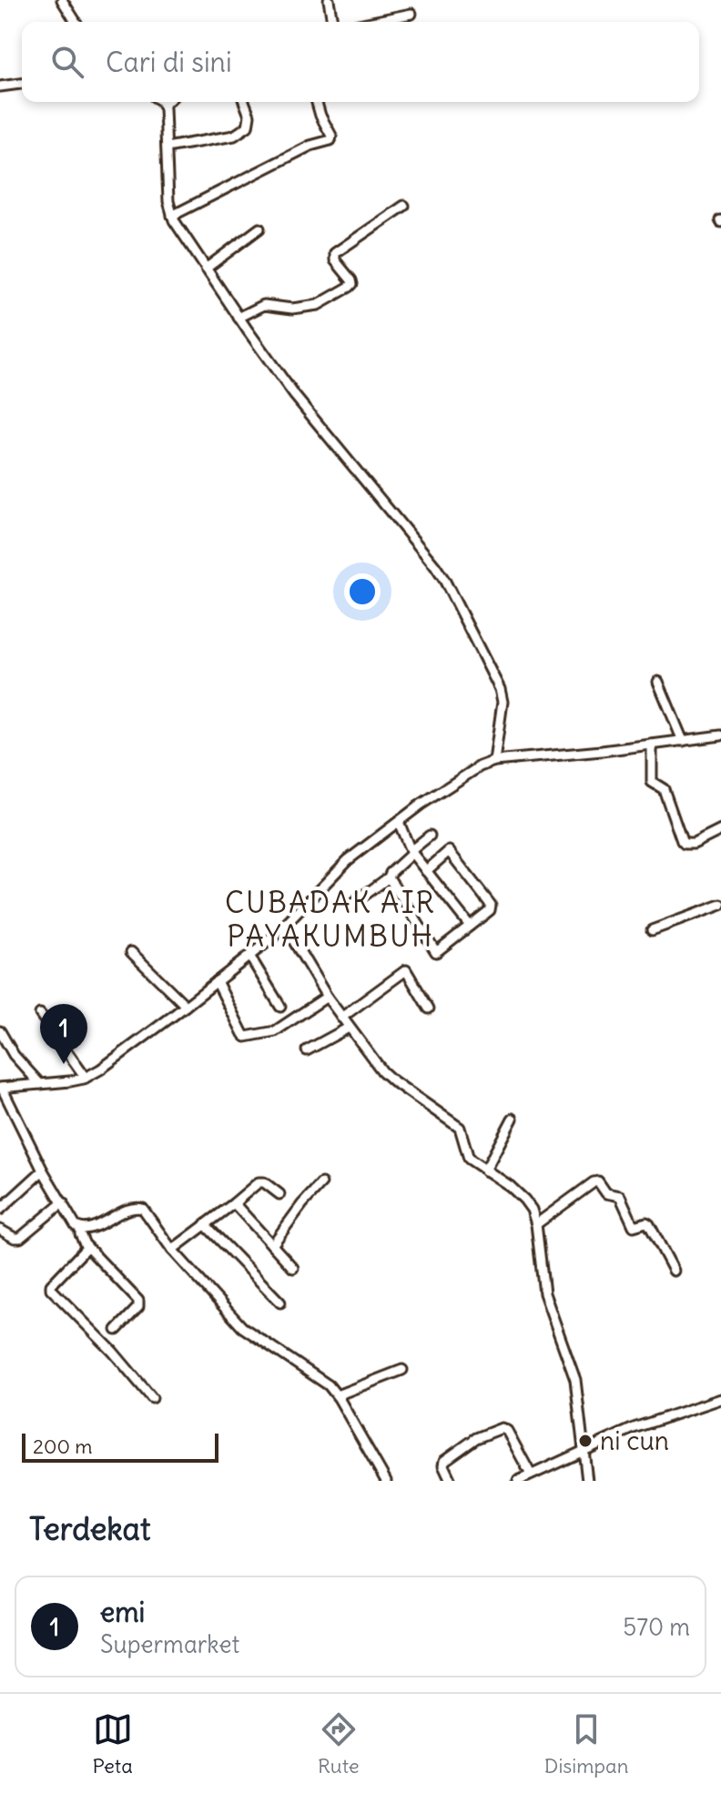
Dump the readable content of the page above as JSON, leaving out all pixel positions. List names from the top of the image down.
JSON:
{
  "districts": ["CUBADAK AIR PAYAKUMBUH"],
  "places": ["ni cun"],
  "scale_bar": "200 m",
  "page": {
    "search": "Cari di sini",
    "pins": "1",
    "scale": "200 m",
    "heading": "Terdekat",
    "list": [
      {
        "mark": "1",
        "name": "emi",
        "note": "Supermarket",
        "value": "570 m"
      }
    ],
    "nav": ["Peta", "Rute", "Disimpan"]
  }
}
